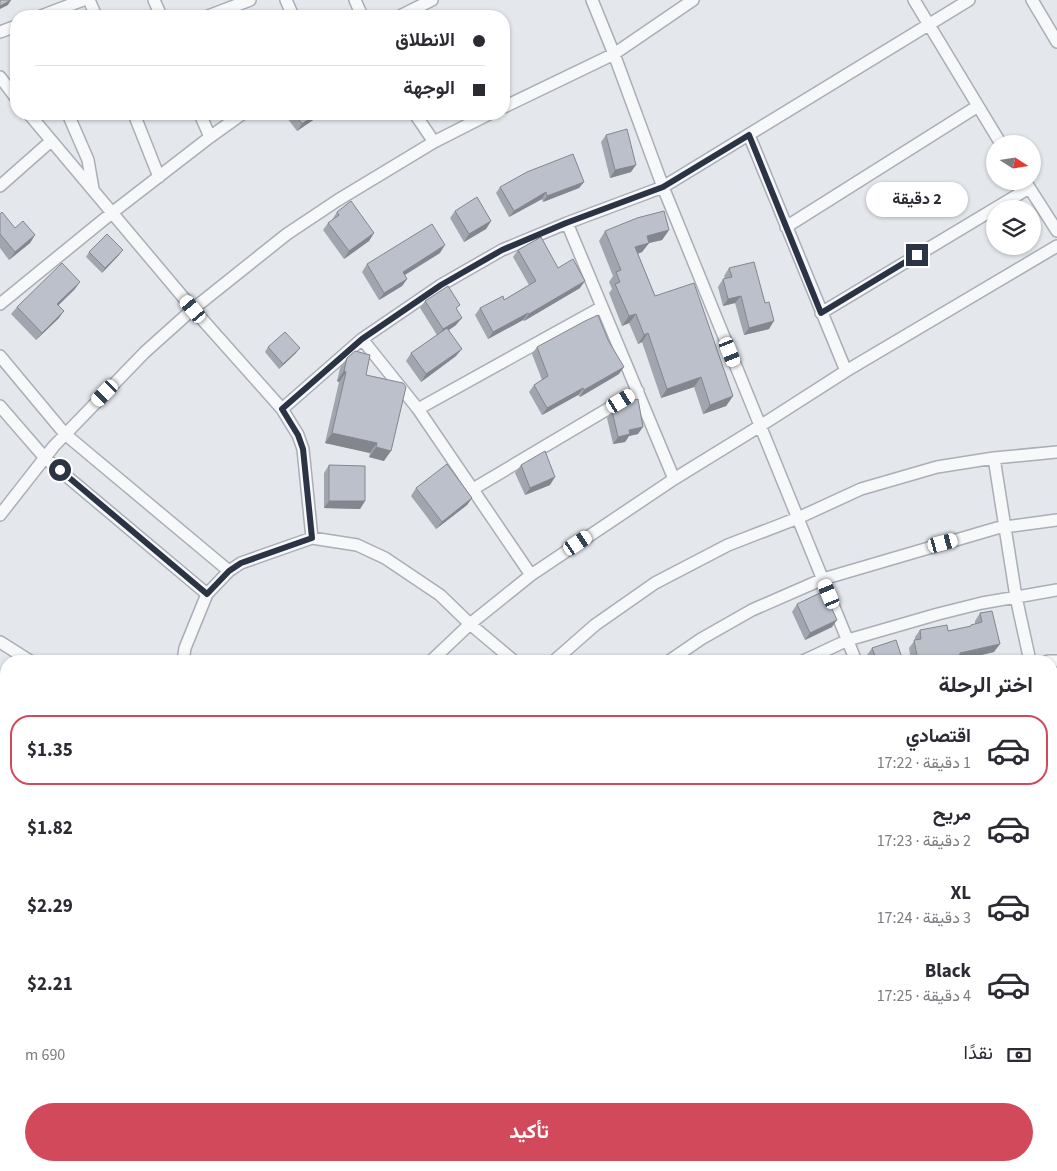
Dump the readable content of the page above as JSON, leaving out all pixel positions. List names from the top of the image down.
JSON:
{
  "north": "right",
  "page": {
    "banner": ["الانطلاق", "الوجهة"],
    "bubble": "2 دقيقة",
    "heading": "اختر الرحلة",
    "list": [
      {
        "name": "اقتصادي",
        "note": "1 دقيقة · 17:22",
        "value": "$1.35"
      },
      {
        "name": "مريح",
        "note": "2 دقيقة · 17:23",
        "value": "$1.82"
      },
      {
        "name": "XL",
        "note": "3 دقيقة · 17:24",
        "value": "$2.29"
      },
      {
        "name": "Black",
        "note": "4 دقيقة · 17:25",
        "value": "$2.21"
      }
    ],
    "pay": ["نقدًا", "690 m"],
    "buttons": "تأكيد"
  }
}
